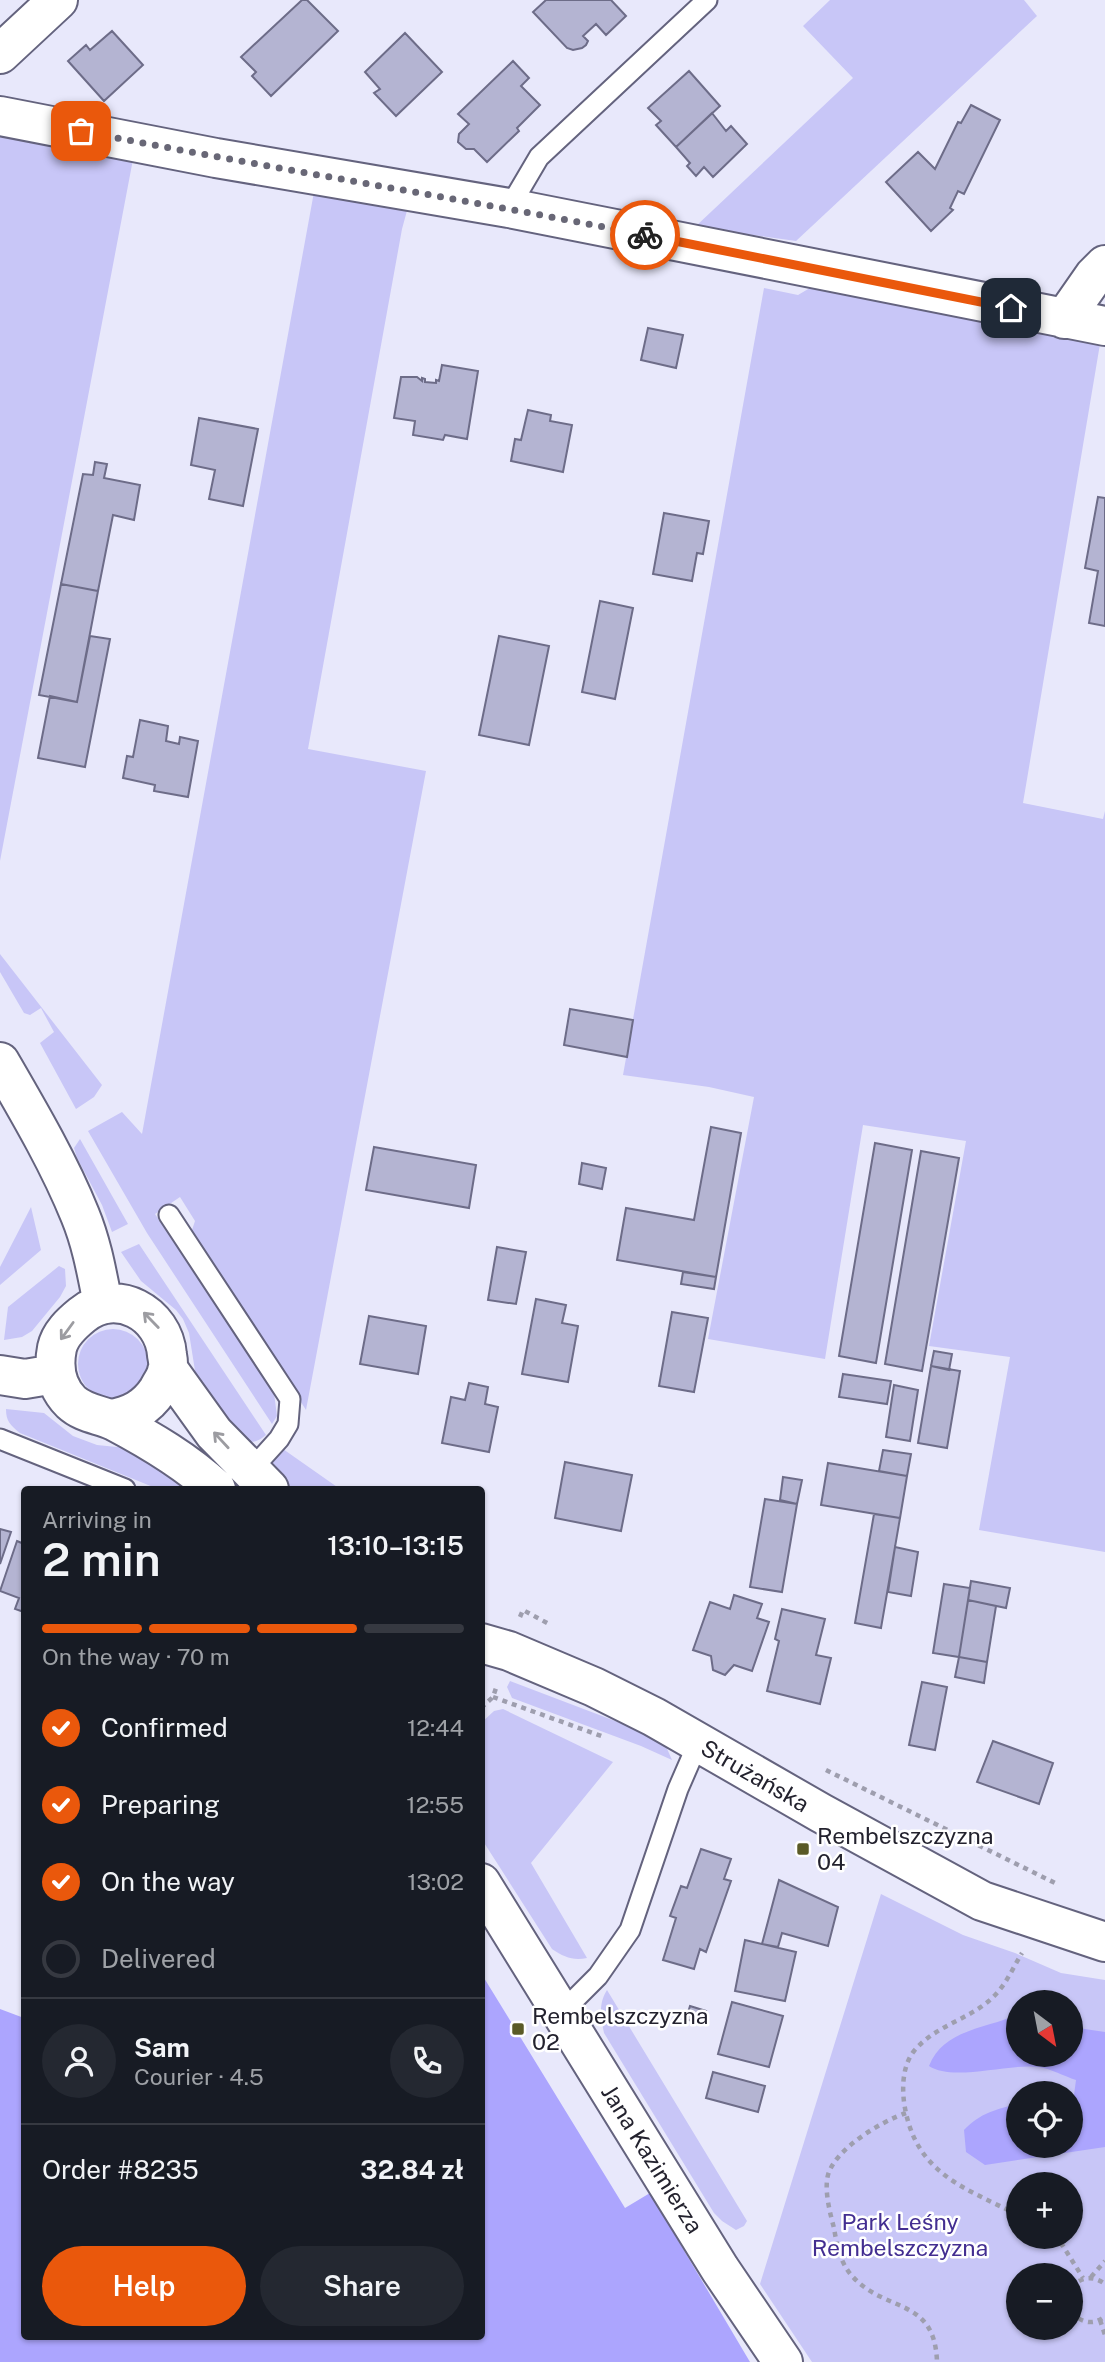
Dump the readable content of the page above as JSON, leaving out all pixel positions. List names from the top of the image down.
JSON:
{
  "streets": {
    "main road": ["Strużańska", "Jana Kazimierza"]
  },
  "parks": ["Park Leśny Rembelszczyzna"],
  "places": {
    "transit": ["Rembelszczyzna 04", "Rembelszczyzna 02"]
  },
  "north": "bottom right",
  "page": {
    "heading": ["2 min", "Arriving in", "13:10–13:15"],
    "panel": [
      "Sam",
      "Courier · 4.5",
      "Order #8235",
      "32.84 zł"
    ],
    "bar": "On the way · 70 m",
    "list": [
      ["Confirmed", "12:44"],
      ["Preparing", "12:55"],
      ["On the way", "13:02"],
      "Delivered"
    ],
    "map_buttons": ["+", "−"],
    "buttons": ["Help", "Share"]
  }
}
